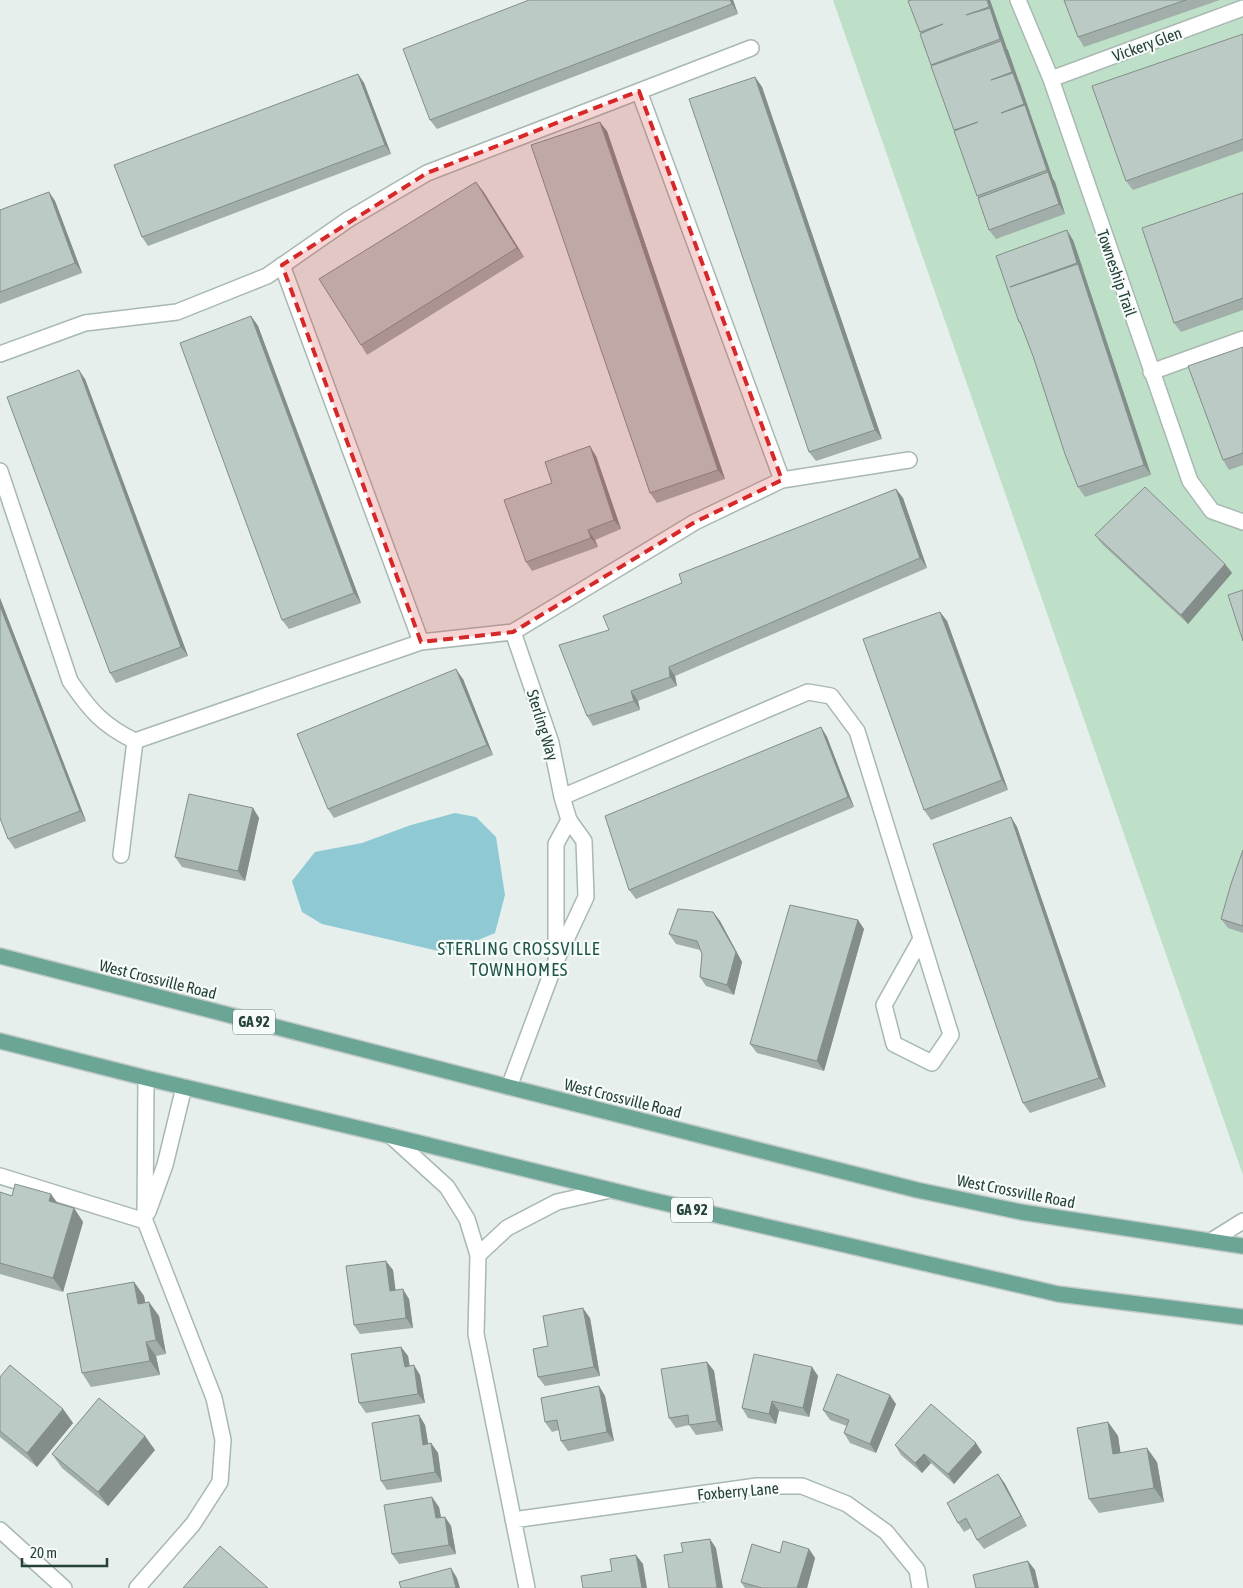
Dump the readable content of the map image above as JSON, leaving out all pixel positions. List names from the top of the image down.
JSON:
{
  "streets": {
    "main road": ["West Crossville Road", "GA 92"],
    "street": [
      "Vickery Glen",
      "Towneship Trail",
      "Sterling Way",
      "Foxberry Lane"
    ]
  },
  "crossings": [
    ["Vickery Glen", "Towneship Trail"],
    ["Sterling Way", "West Crossville Road"]
  ],
  "districts": ["STERLING CROSSVILLE TOWNHOMES"],
  "scale_bar": "20 m"
}
